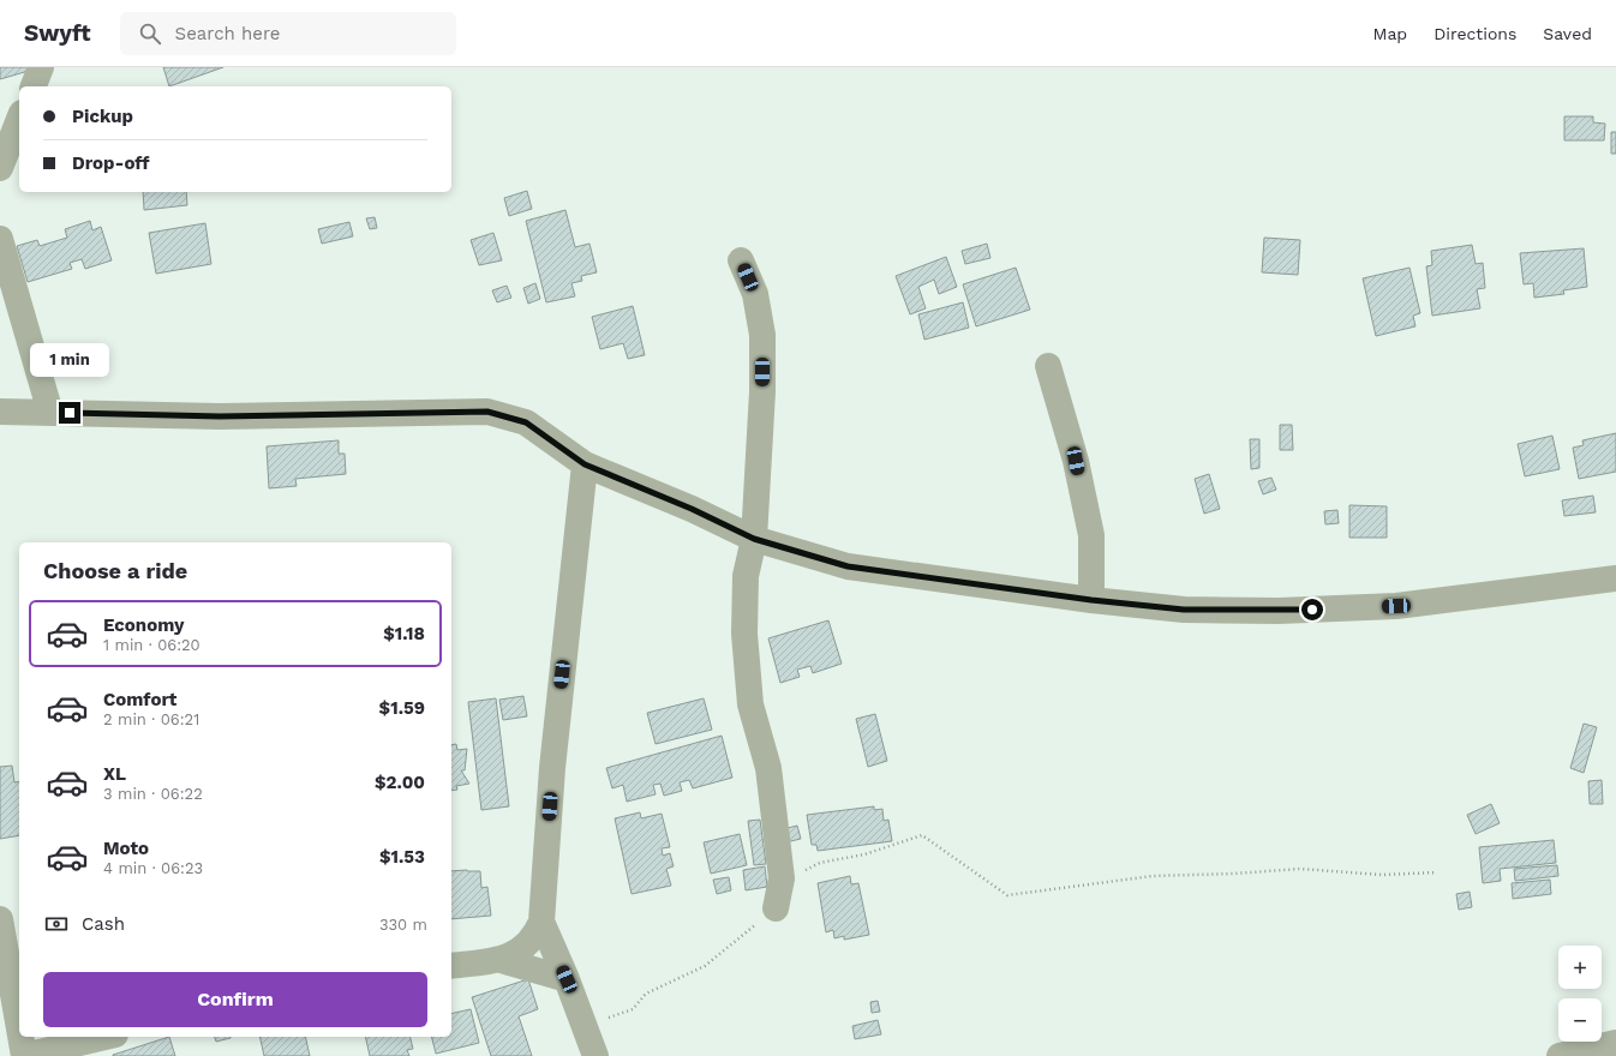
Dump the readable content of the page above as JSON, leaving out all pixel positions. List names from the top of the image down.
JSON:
{
  "page": {
    "header": "Swyft",
    "search": "Search here",
    "nav": ["Map", "Directions", "Saved"],
    "banner": ["Pickup", "Drop-off"],
    "bubble": "1 min",
    "heading": "Choose a ride",
    "list": [
      {
        "name": "Economy",
        "note": "1 min · 06:20",
        "value": "$1.18"
      },
      {
        "name": "Comfort",
        "note": "2 min · 06:21",
        "value": "$1.59"
      },
      {
        "name": "XL",
        "note": "3 min · 06:22",
        "value": "$2.00"
      },
      {
        "name": "Moto",
        "note": "4 min · 06:23",
        "value": "$1.53"
      }
    ],
    "pay": ["Cash", "330 m"],
    "map_buttons": ["+", "−"],
    "buttons": "Confirm"
  }
}
